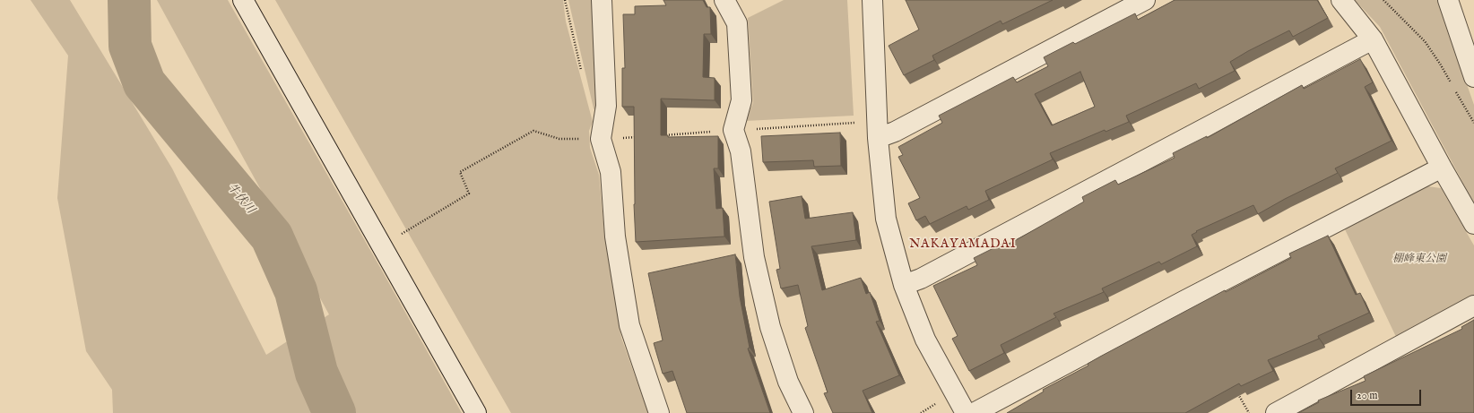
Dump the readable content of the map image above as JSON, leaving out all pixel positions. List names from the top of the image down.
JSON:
{
  "districts": ["NAKAYAMADAI"],
  "water": ["牛伏川"],
  "parks": ["棚峰東公園"],
  "scale_bar": "20 m"
}
